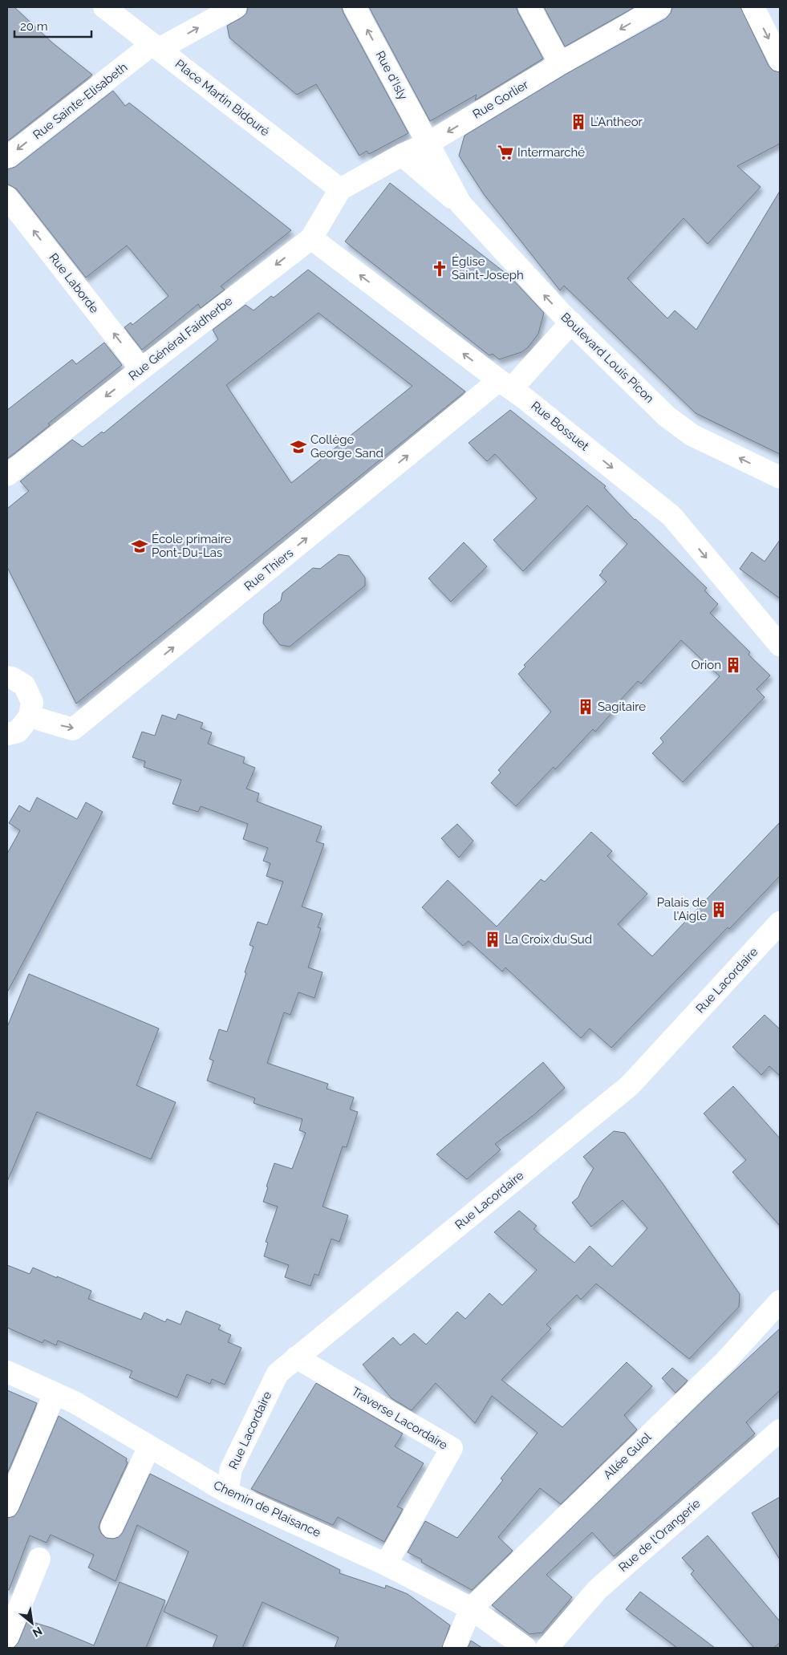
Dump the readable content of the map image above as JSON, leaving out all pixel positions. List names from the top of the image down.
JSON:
{
  "streets": {
    "street": [
      "Rue d'Isly",
      "Place Martin Bidouré",
      "Rue Gorlier",
      "Rue Sainte-Elisabeth",
      "Rue Laborde",
      "Rue Général Faidherbe",
      "Boulevard Louis Picon",
      "Rue Bossuet",
      "Rue Thiers",
      "Rue Lacordaire",
      "Traverse Lacordaire",
      "Allée Guiol",
      "Chemin de Plaisance",
      "Rue de l'Orangerie"
    ]
  },
  "crossings": [
    ["Rue d'Isly", "Rue Gorlier"],
    ["Rue d'Isly", "Boulevard Louis Picon"],
    ["Place Martin Bidouré", "Rue Gorlier"],
    ["Place Martin Bidouré", "Rue Sainte-Elisabeth"],
    ["Place Martin Bidouré", "Rue Général Faidherbe"],
    ["Rue Gorlier", "Rue Général Faidherbe"],
    ["Rue Gorlier", "Boulevard Louis Picon"],
    ["Rue Laborde", "Rue Général Faidherbe"],
    ["Rue Général Faidherbe", "Rue Bossuet"],
    ["Rue Bossuet", "Rue Thiers"],
    ["Rue Lacordaire", "Traverse Lacordaire"],
    ["Rue Lacordaire", "Chemin de Plaisance"],
    ["Traverse Lacordaire", "Chemin de Plaisance"],
    ["Allée Guiol", "Chemin de Plaisance"]
  ],
  "one_way": [
    "Rue Gorlier",
    "Rue Laborde",
    "Rue Général Faidherbe",
    "Boulevard Louis Picon",
    "Rue Thiers"
  ],
  "places": {
    "building": [
      "L'Antheor",
      "Orion",
      "Sagitaire",
      "Palais de l'Aigle",
      "La Croix du Sud"
    ],
    "supermarket": ["Intermarché"],
    "church": ["Église Saint-Joseph"],
    "school or university": ["Collège George Sand", "École primaire Pont-Du-Las"]
  },
  "scale_bar": "20 m",
  "north": "bottom right"
}
